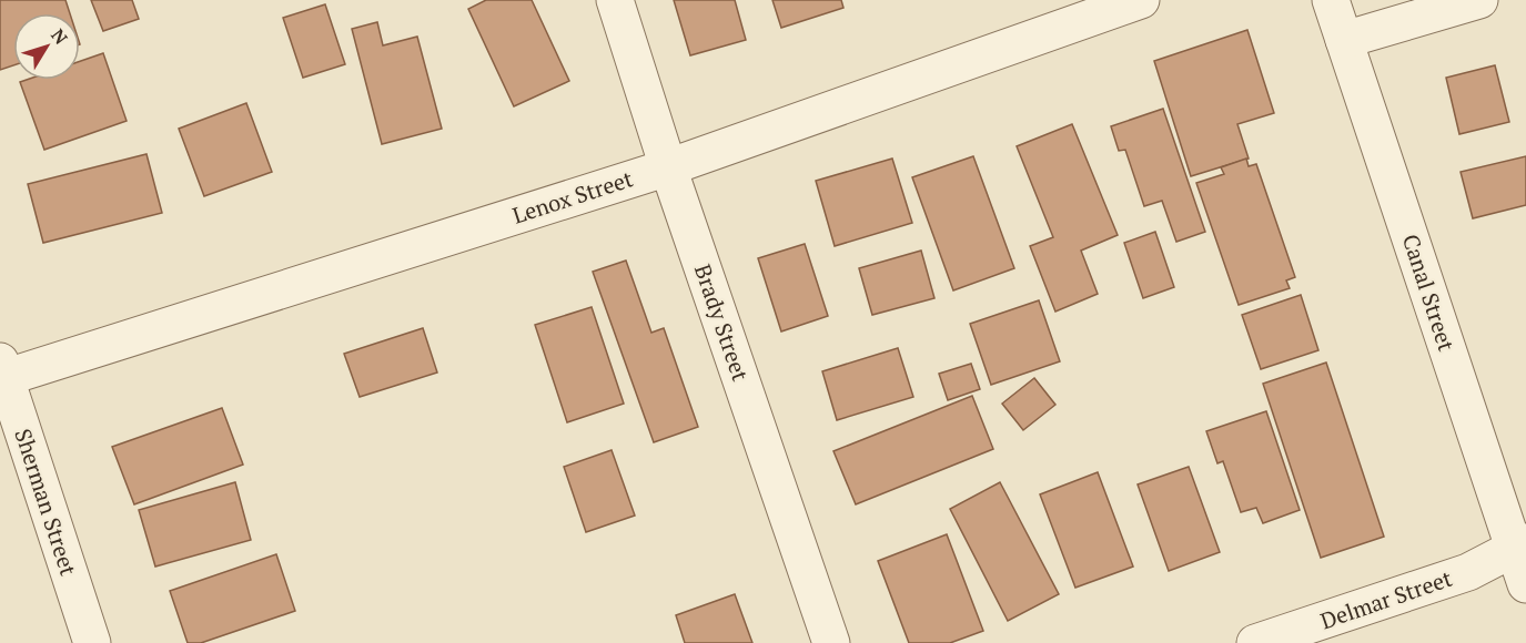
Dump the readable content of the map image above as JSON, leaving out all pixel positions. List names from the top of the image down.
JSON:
{
  "streets": {
    "street": [
      "Lenox Street",
      "Canal Street",
      "Brady Street",
      "Sherman Street",
      "Delmar Street"
    ]
  },
  "crossings": [
    ["Lenox Street", "Brady Street"],
    ["Lenox Street", "Sherman Street"],
    ["Canal Street", "Delmar Street"]
  ],
  "north": "top right"
}
